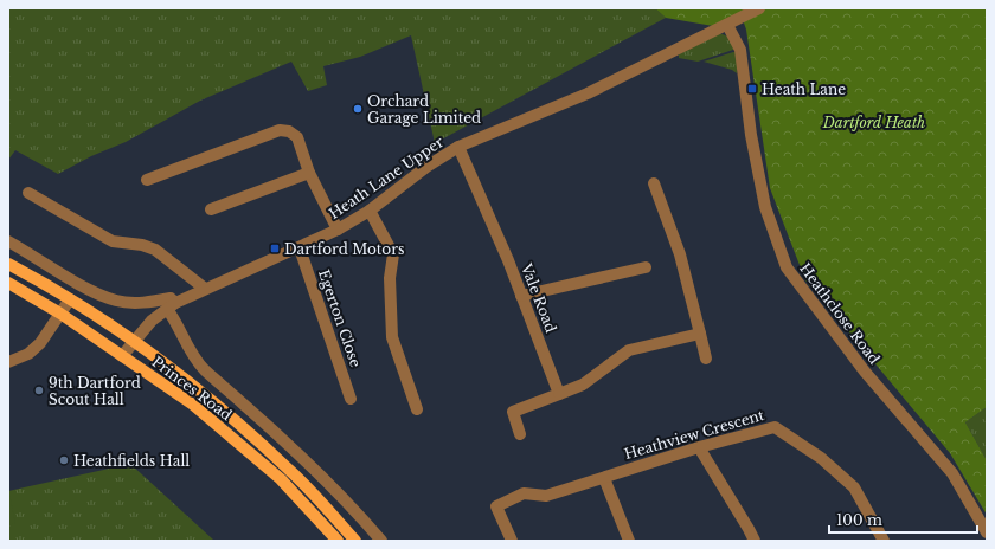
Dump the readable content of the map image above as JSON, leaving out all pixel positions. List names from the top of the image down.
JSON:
{
  "streets": {
    "main road": ["Princes Road"],
    "street": [
      "Heath Lane Upper",
      "Vale Road",
      "Heathclose Road",
      "Egerton Close",
      "Heathview Crescent"
    ]
  },
  "crossings": [
    ["Heath Lane Upper", "Vale Road"],
    ["Heath Lane Upper", "Heathclose Road"],
    ["Heath Lane Upper", "Egerton Close"],
    ["Heath Lane Upper", "Princes Road"]
  ],
  "parks": ["Dartford Heath"],
  "places": {
    "transit": ["Heath Lane", "Dartford Motors"],
    "other": ["Orchard Garage Limited", "9th Dartford Scout Hall", "Heathfields Hall"]
  },
  "scale_bar": "100 m"
}
